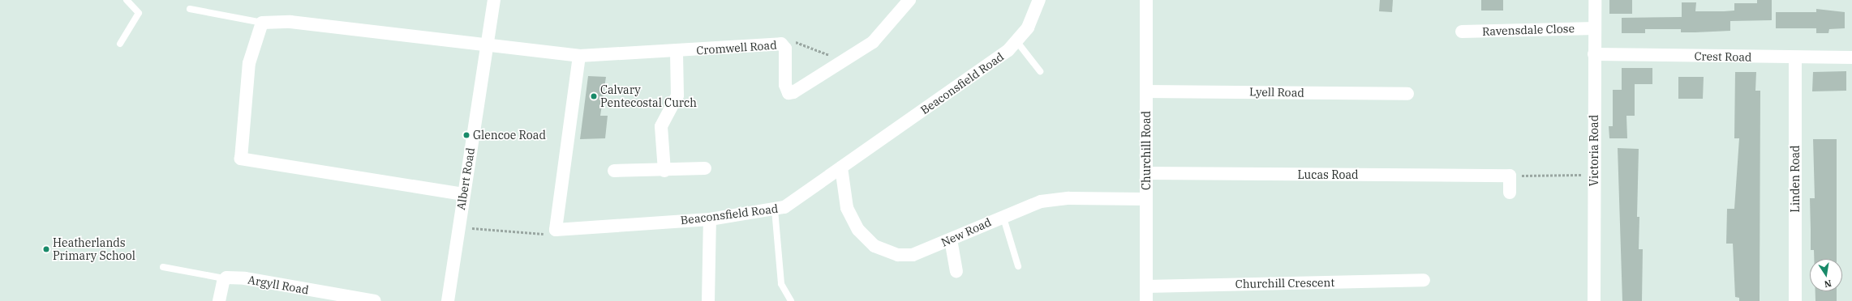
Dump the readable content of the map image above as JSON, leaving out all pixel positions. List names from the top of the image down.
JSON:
{
  "streets": {
    "street": [
      "Ravensdale Close",
      "Cromwell Road",
      "Crest Road",
      "Beaconsfield Road",
      "Lyell Road",
      "Churchill Road",
      "Victoria Road",
      "Lucas Road",
      "Albert Road",
      "Linden Road",
      "New Road",
      "Churchill Crescent",
      "Argyll Road"
    ]
  },
  "crossings": [
    ["Ravensdale Close", "Victoria Road"],
    ["Cromwell Road", "Albert Road"],
    ["Crest Road", "Victoria Road"],
    ["Crest Road", "Linden Road"],
    ["Beaconsfield Road", "New Road"],
    ["Lyell Road", "Churchill Road"],
    ["Churchill Road", "Lucas Road"],
    ["Churchill Road", "New Road"],
    ["Churchill Road", "Churchill Crescent"]
  ],
  "places": ["Calvary Pentecostal Curch", "Glencoe Road", "Heatherlands Primary School"],
  "north": "bottom"
}
